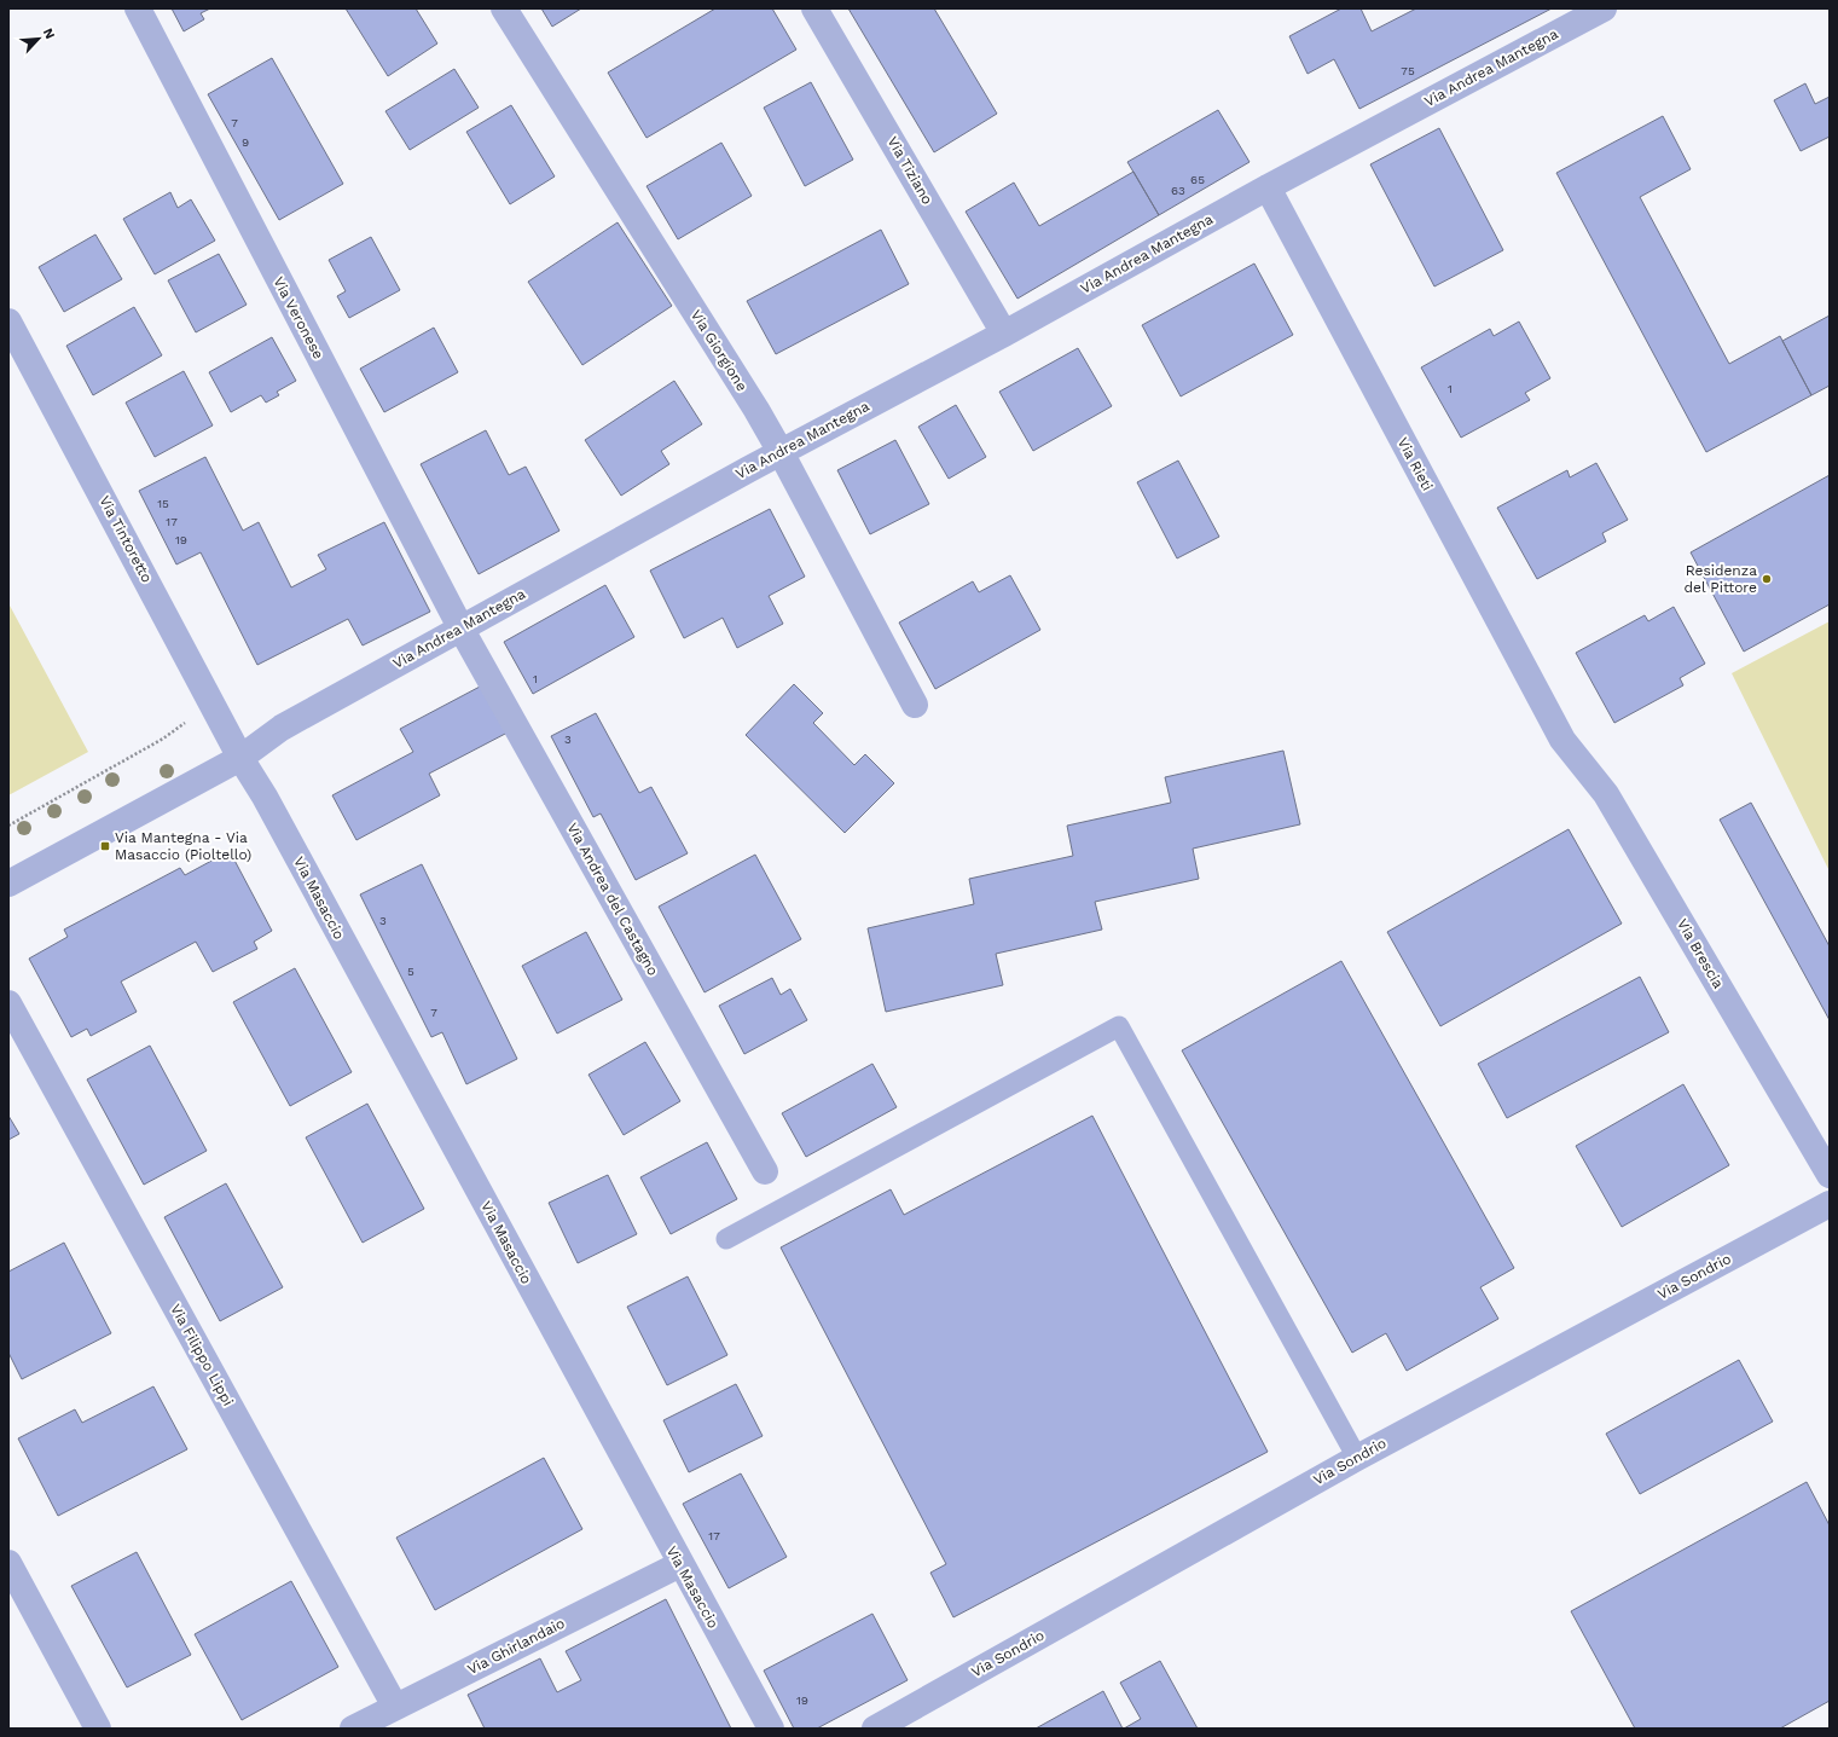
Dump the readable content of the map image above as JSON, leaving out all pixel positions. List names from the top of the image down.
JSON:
{
  "streets": {
    "street": [
      "Via Andrea Mantegna",
      "Via Tiziano",
      "Via Veronese",
      "Via Giorgione",
      "Via Rieti",
      "Via Tintoretto",
      "Via Masaccio",
      "Via Andrea del Castagno",
      "Via Brescia",
      "Via Sondrio",
      "Via Filippo Lippi",
      "Via Ghirlandaio"
    ]
  },
  "crossings": [
    ["Via Andrea Mantegna", "Via Tiziano"],
    ["Via Andrea Mantegna", "Via Veronese"],
    ["Via Andrea Mantegna", "Via Giorgione"],
    ["Via Andrea Mantegna", "Via Rieti"],
    ["Via Andrea Mantegna", "Via Tintoretto"],
    ["Via Andrea Mantegna", "Via Masaccio"],
    ["Via Andrea Mantegna", "Via Andrea del Castagno"],
    ["Via Veronese", "Via Andrea del Castagno"],
    ["Via Rieti", "Via Brescia"],
    ["Via Tintoretto", "Via Masaccio"],
    ["Via Masaccio", "Via Ghirlandaio"],
    ["Via Filippo Lippi", "Via Ghirlandaio"]
  ],
  "places": {
    "other": ["Residenza del Pittore"],
    "transit": ["Via Mantegna - Via Masaccio (Pioltello)"]
  },
  "house_numbers": [
    "75",
    "7",
    "9",
    "65",
    "63",
    "1",
    "15",
    "17",
    "19",
    "1",
    "3",
    "3",
    "5",
    "7",
    "17",
    "19"
  ],
  "north": "top right"
}
